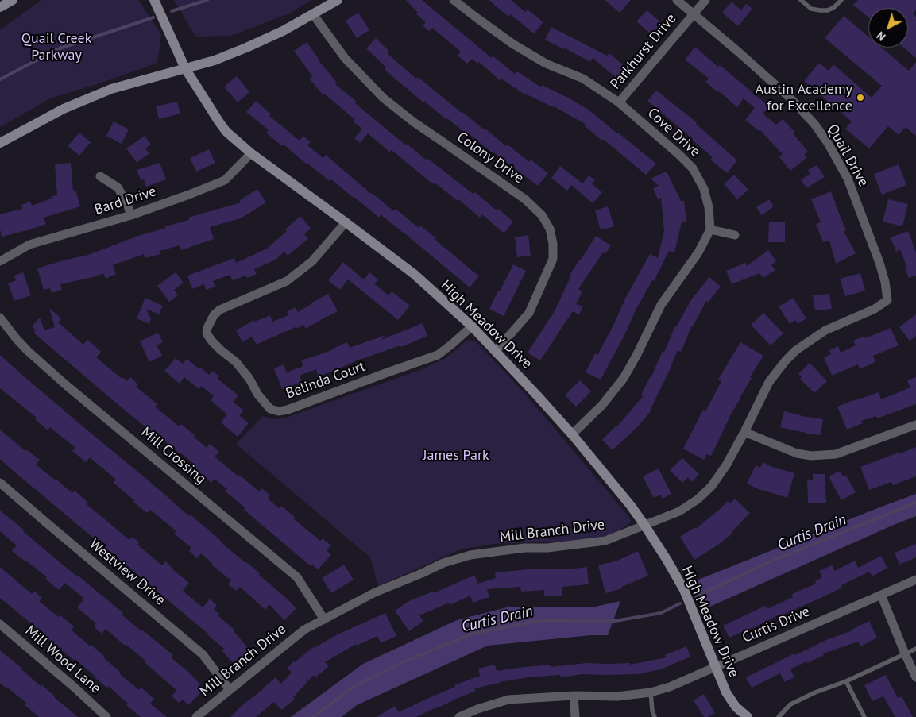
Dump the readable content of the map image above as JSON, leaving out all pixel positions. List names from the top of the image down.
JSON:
{
  "streets": {
    "street": [
      "Parkhurst Drive",
      "Cove Drive",
      "Quail Drive",
      "Colony Drive",
      "Bard Drive",
      "High Meadow Drive",
      "Belinda Court",
      "Mill Crossing",
      "Mill Branch Drive",
      "Westview Drive",
      "Curtis Drive",
      "Mill Wood Lane"
    ]
  },
  "crossings": [
    ["Parkhurst Drive", "Cove Drive"],
    ["Parkhurst Drive", "Quail Drive"],
    ["Quail Drive", "Mill Branch Drive"],
    ["Colony Drive", "High Meadow Drive"],
    ["Bard Drive", "High Meadow Drive"],
    ["High Meadow Drive", "Belinda Court"],
    ["High Meadow Drive", "Mill Branch Drive"],
    ["High Meadow Drive", "Curtis Drive"],
    ["Mill Crossing", "Mill Branch Drive"],
    ["Mill Branch Drive", "Westview Drive"]
  ],
  "water": ["Curtis Drain"],
  "parks": ["Quail Creek Parkway", "James Park"],
  "places": ["Austin Academy for Excellence"],
  "north": "bottom left"
}
